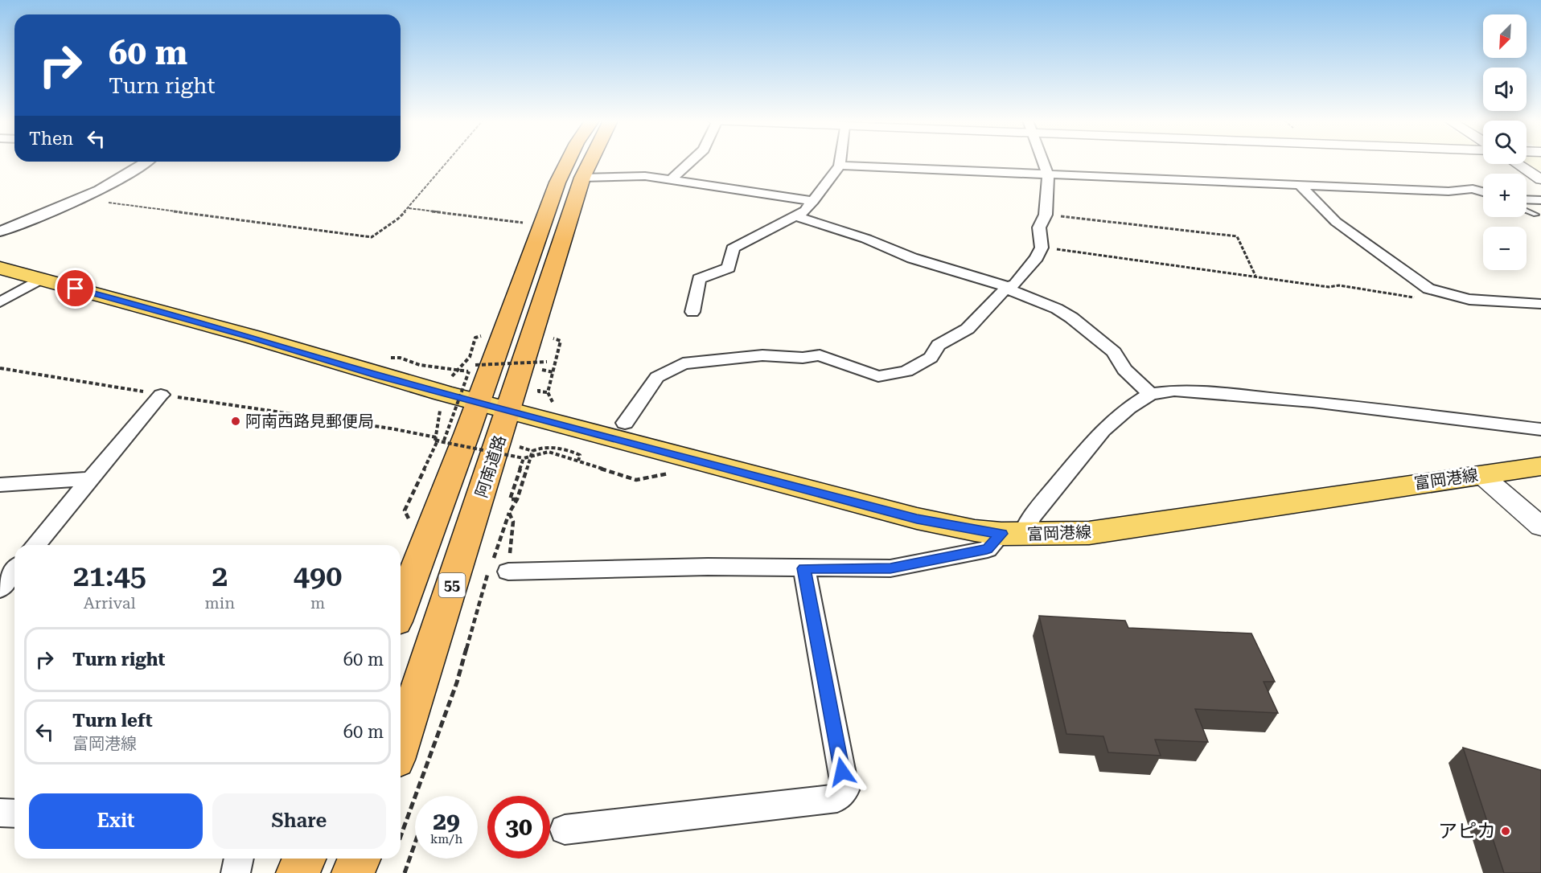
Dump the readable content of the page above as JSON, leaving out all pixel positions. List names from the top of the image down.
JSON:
{
  "streets": {
    "highway": ["阿南道路", "55"],
    "main road": ["富岡港線"]
  },
  "crossings": [
    ["阿南道路", "富岡港線"]
  ],
  "places": ["阿南西路見郵便局", "アピカ"],
  "north": "bottom left",
  "page": {
    "map_buttons": ["+", "−"],
    "turn": ["60 m", "Turn right"],
    "then": "Then",
    "eta": [
      "21:45",
      "Arrival",
      "2",
      "min",
      "490",
      "m"
    ],
    "list": [
      {
        "name": "Turn right",
        "value": "60 m"
      },
      {
        "name": "Turn left",
        "note": "富岡港線",
        "value": "60 m"
      }
    ],
    "buttons": ["Exit", "Share"],
    "speed": "29 km/h",
    "limit": "30"
  }
}
